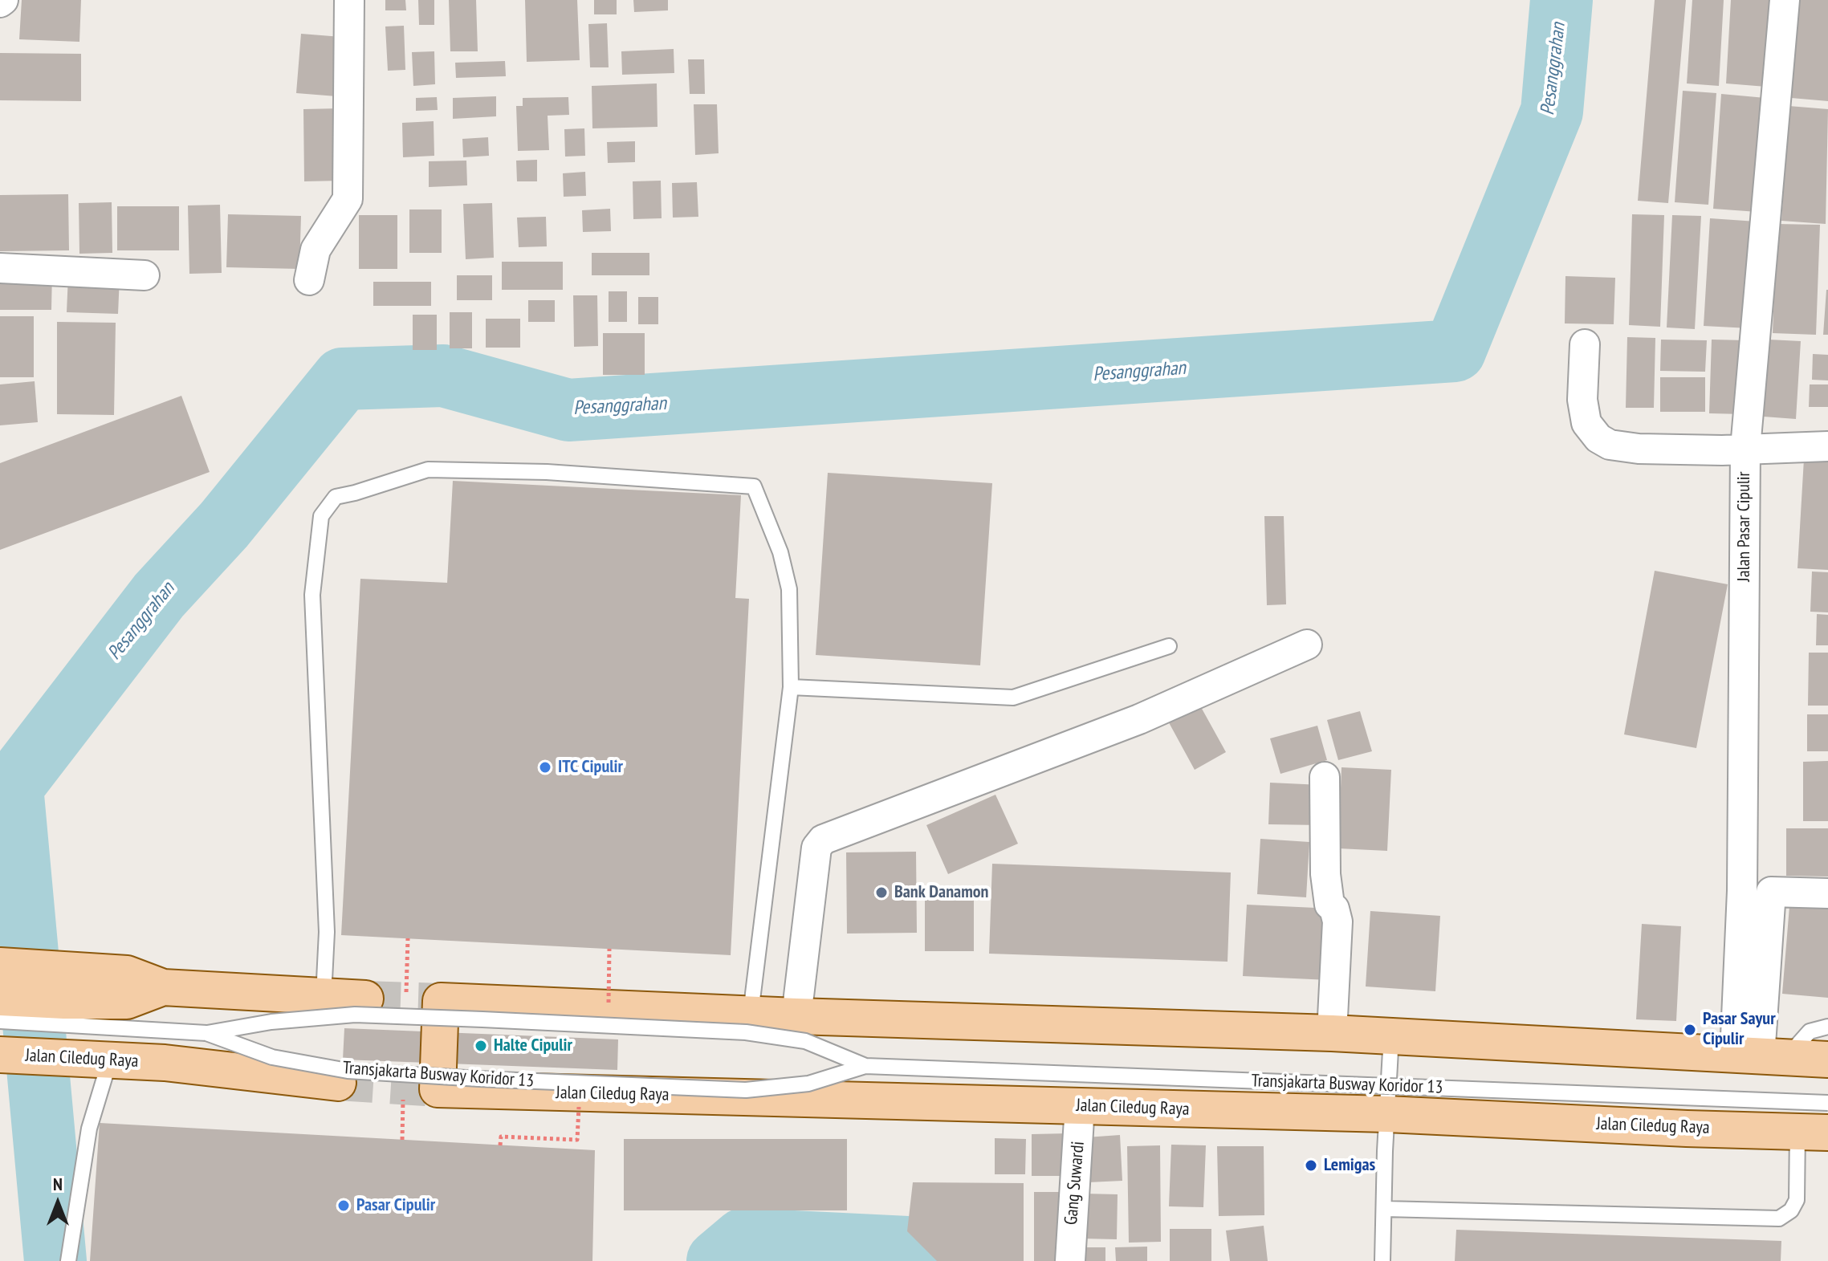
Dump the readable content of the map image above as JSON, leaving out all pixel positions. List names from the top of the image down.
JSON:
{
  "streets": {
    "main road": ["Jalan Ciledug Raya"],
    "street": ["Jalan Pasar Cipulir", "Gang Suwardi"],
    "lane": ["Transjakarta Busway Koridor 13"]
  },
  "crossings": [
    ["Jalan Ciledug Raya", "Gang Suwardi"]
  ],
  "water": ["Pesanggrahan"],
  "places": [
    "ITC Cipulir",
    "Bank Danamon",
    "Pasar Sayur Cipulir",
    "Halte Cipulir",
    "Lemigas",
    "Pasar Cipulir"
  ],
  "north": "top"
}
